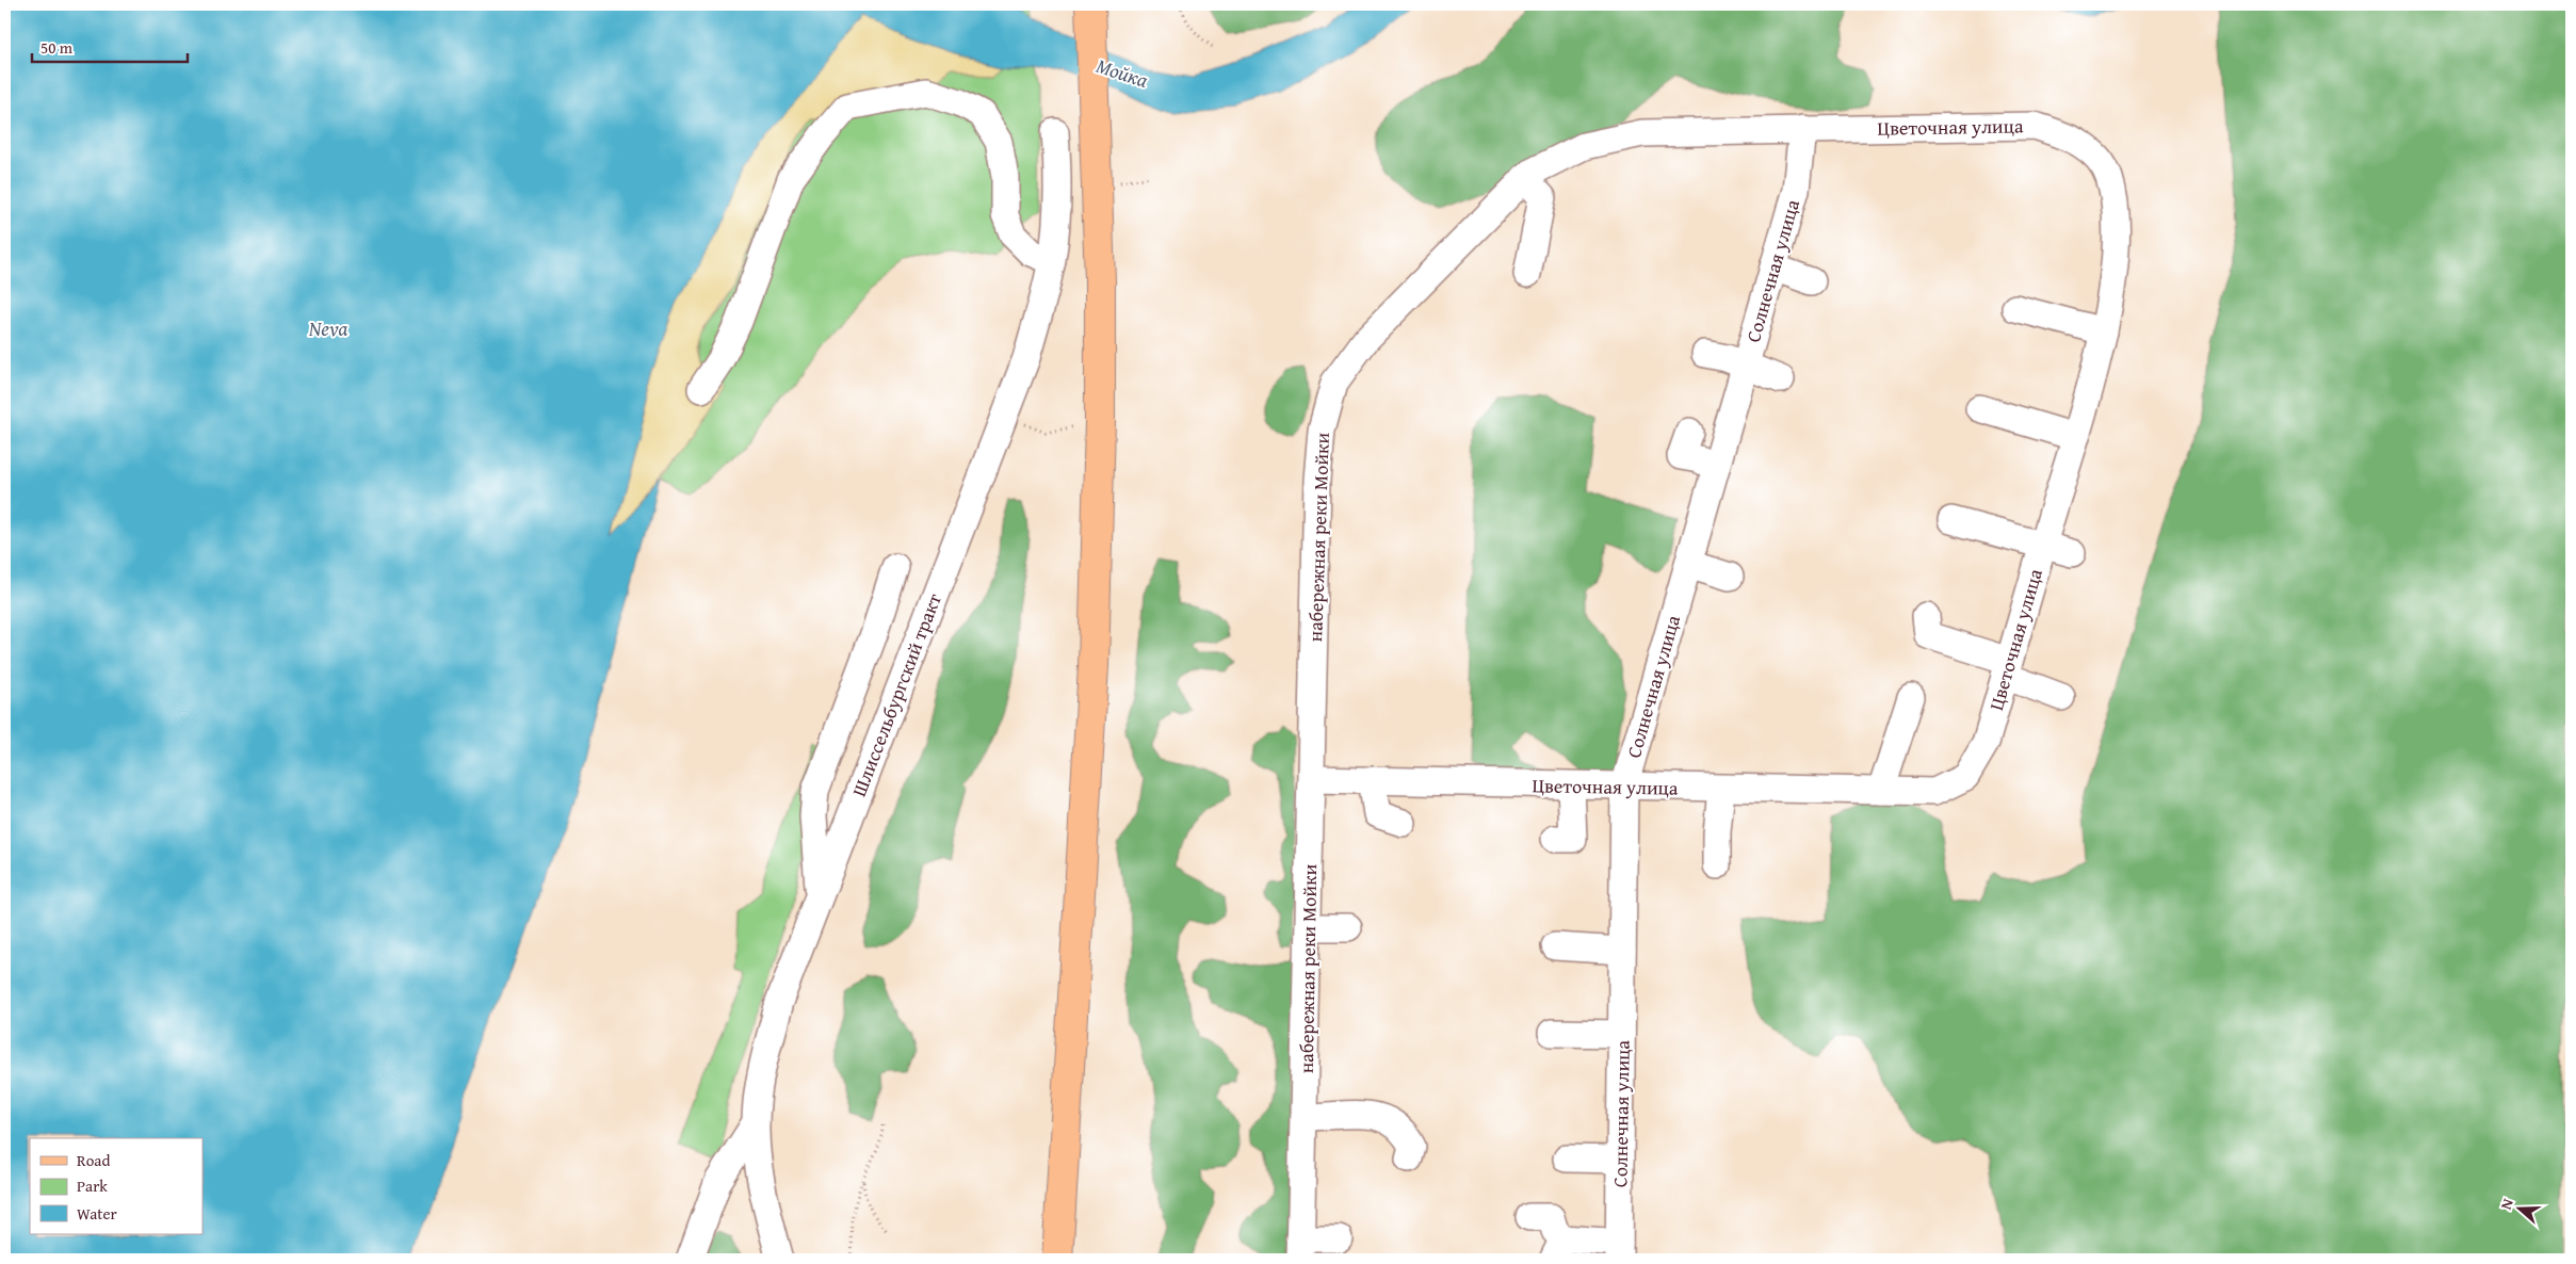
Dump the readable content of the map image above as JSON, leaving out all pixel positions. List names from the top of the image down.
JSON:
{
  "streets": {
    "street": [
      "Цветочная улица",
      "Солнечная улица",
      "набережная реки Мойки",
      "Шлиссельбургский тракт"
    ]
  },
  "crossings": [
    ["Цветочная улица", "Солнечная улица"],
    ["Цветочная улица", "набережная реки Мойки"],
    ["Солнечная улица", "набережная реки Мойки"]
  ],
  "water": ["Мойка", "Neva"],
  "legend": ["Road", "Park", "Water"],
  "scale_bar": "50 m",
  "north": "left"
}
